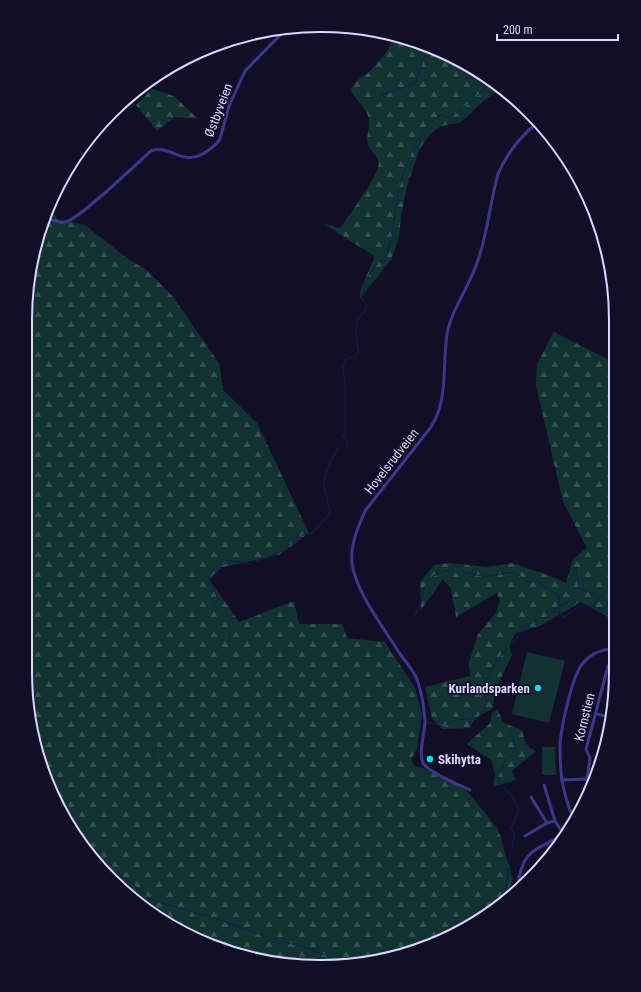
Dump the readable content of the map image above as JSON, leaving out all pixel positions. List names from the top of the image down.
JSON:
{
  "streets": {
    "street": ["Østbyveien", "Hovelsrudveien", "Kornstien"]
  },
  "places": ["Kurlandsparken", "Skihytta"],
  "scale_bar": "200 m"
}
